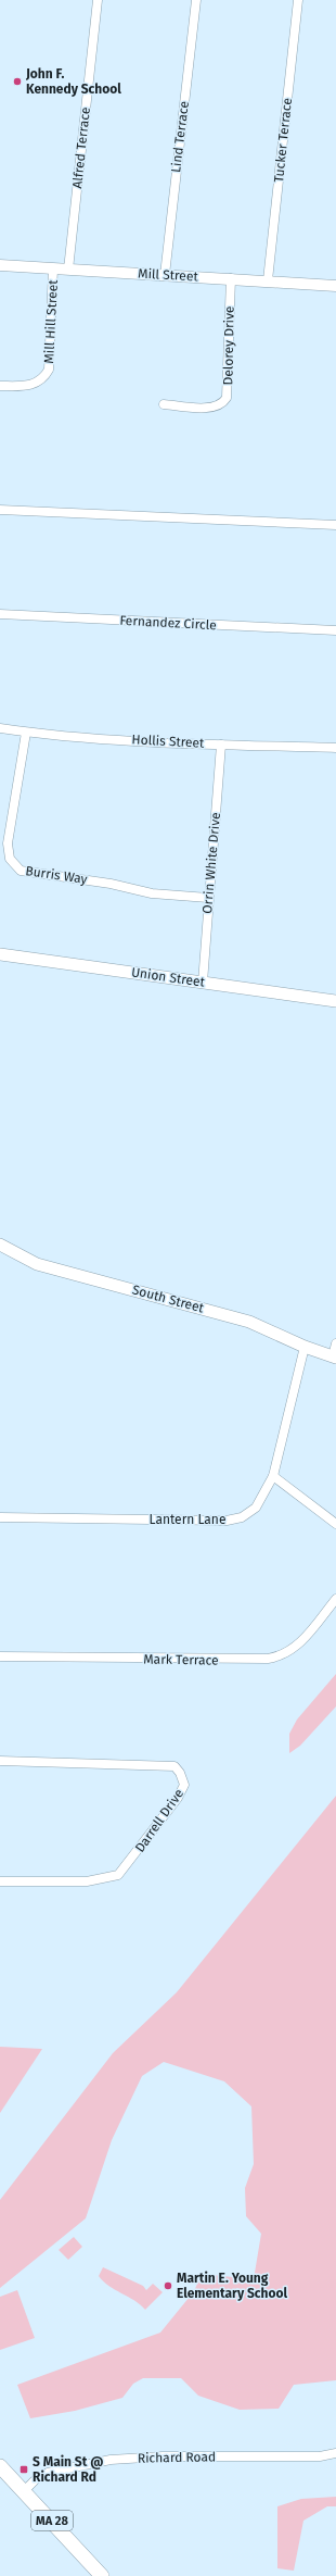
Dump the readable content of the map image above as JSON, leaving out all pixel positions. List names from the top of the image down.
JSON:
{
  "streets": {
    "main road": ["Union Street", "South Street", "MA 28"],
    "street": [
      "Lind Terrace",
      "Tucker Terrace",
      "Alfred Terrace",
      "Mill Street",
      "Mill Hill Street",
      "Delorey Drive",
      "Fernandez Circle",
      "Hollis Street",
      "Orrin White Drive",
      "Burris Way",
      "Lantern Lane",
      "Mark Terrace",
      "Darrell Drive",
      "Richard Road"
    ]
  },
  "crossings": [
    ["Lind Terrace", "Mill Street"],
    ["Tucker Terrace", "Mill Street"],
    ["Alfred Terrace", "Mill Street"],
    ["Mill Street", "Mill Hill Street"],
    ["Mill Street", "Delorey Drive"],
    ["Hollis Street", "Orrin White Drive"],
    ["Hollis Street", "Burris Way"],
    ["Orrin White Drive", "Burris Way"],
    ["Orrin White Drive", "Union Street"],
    ["South Street", "Lantern Lane"],
    ["Richard Road", "MA 28"]
  ],
  "places": {
    "other": ["John F. Kennedy School", "Martin E. Young Elementary School"],
    "transit": ["S Main St @ Richard Rd"]
  }
}
